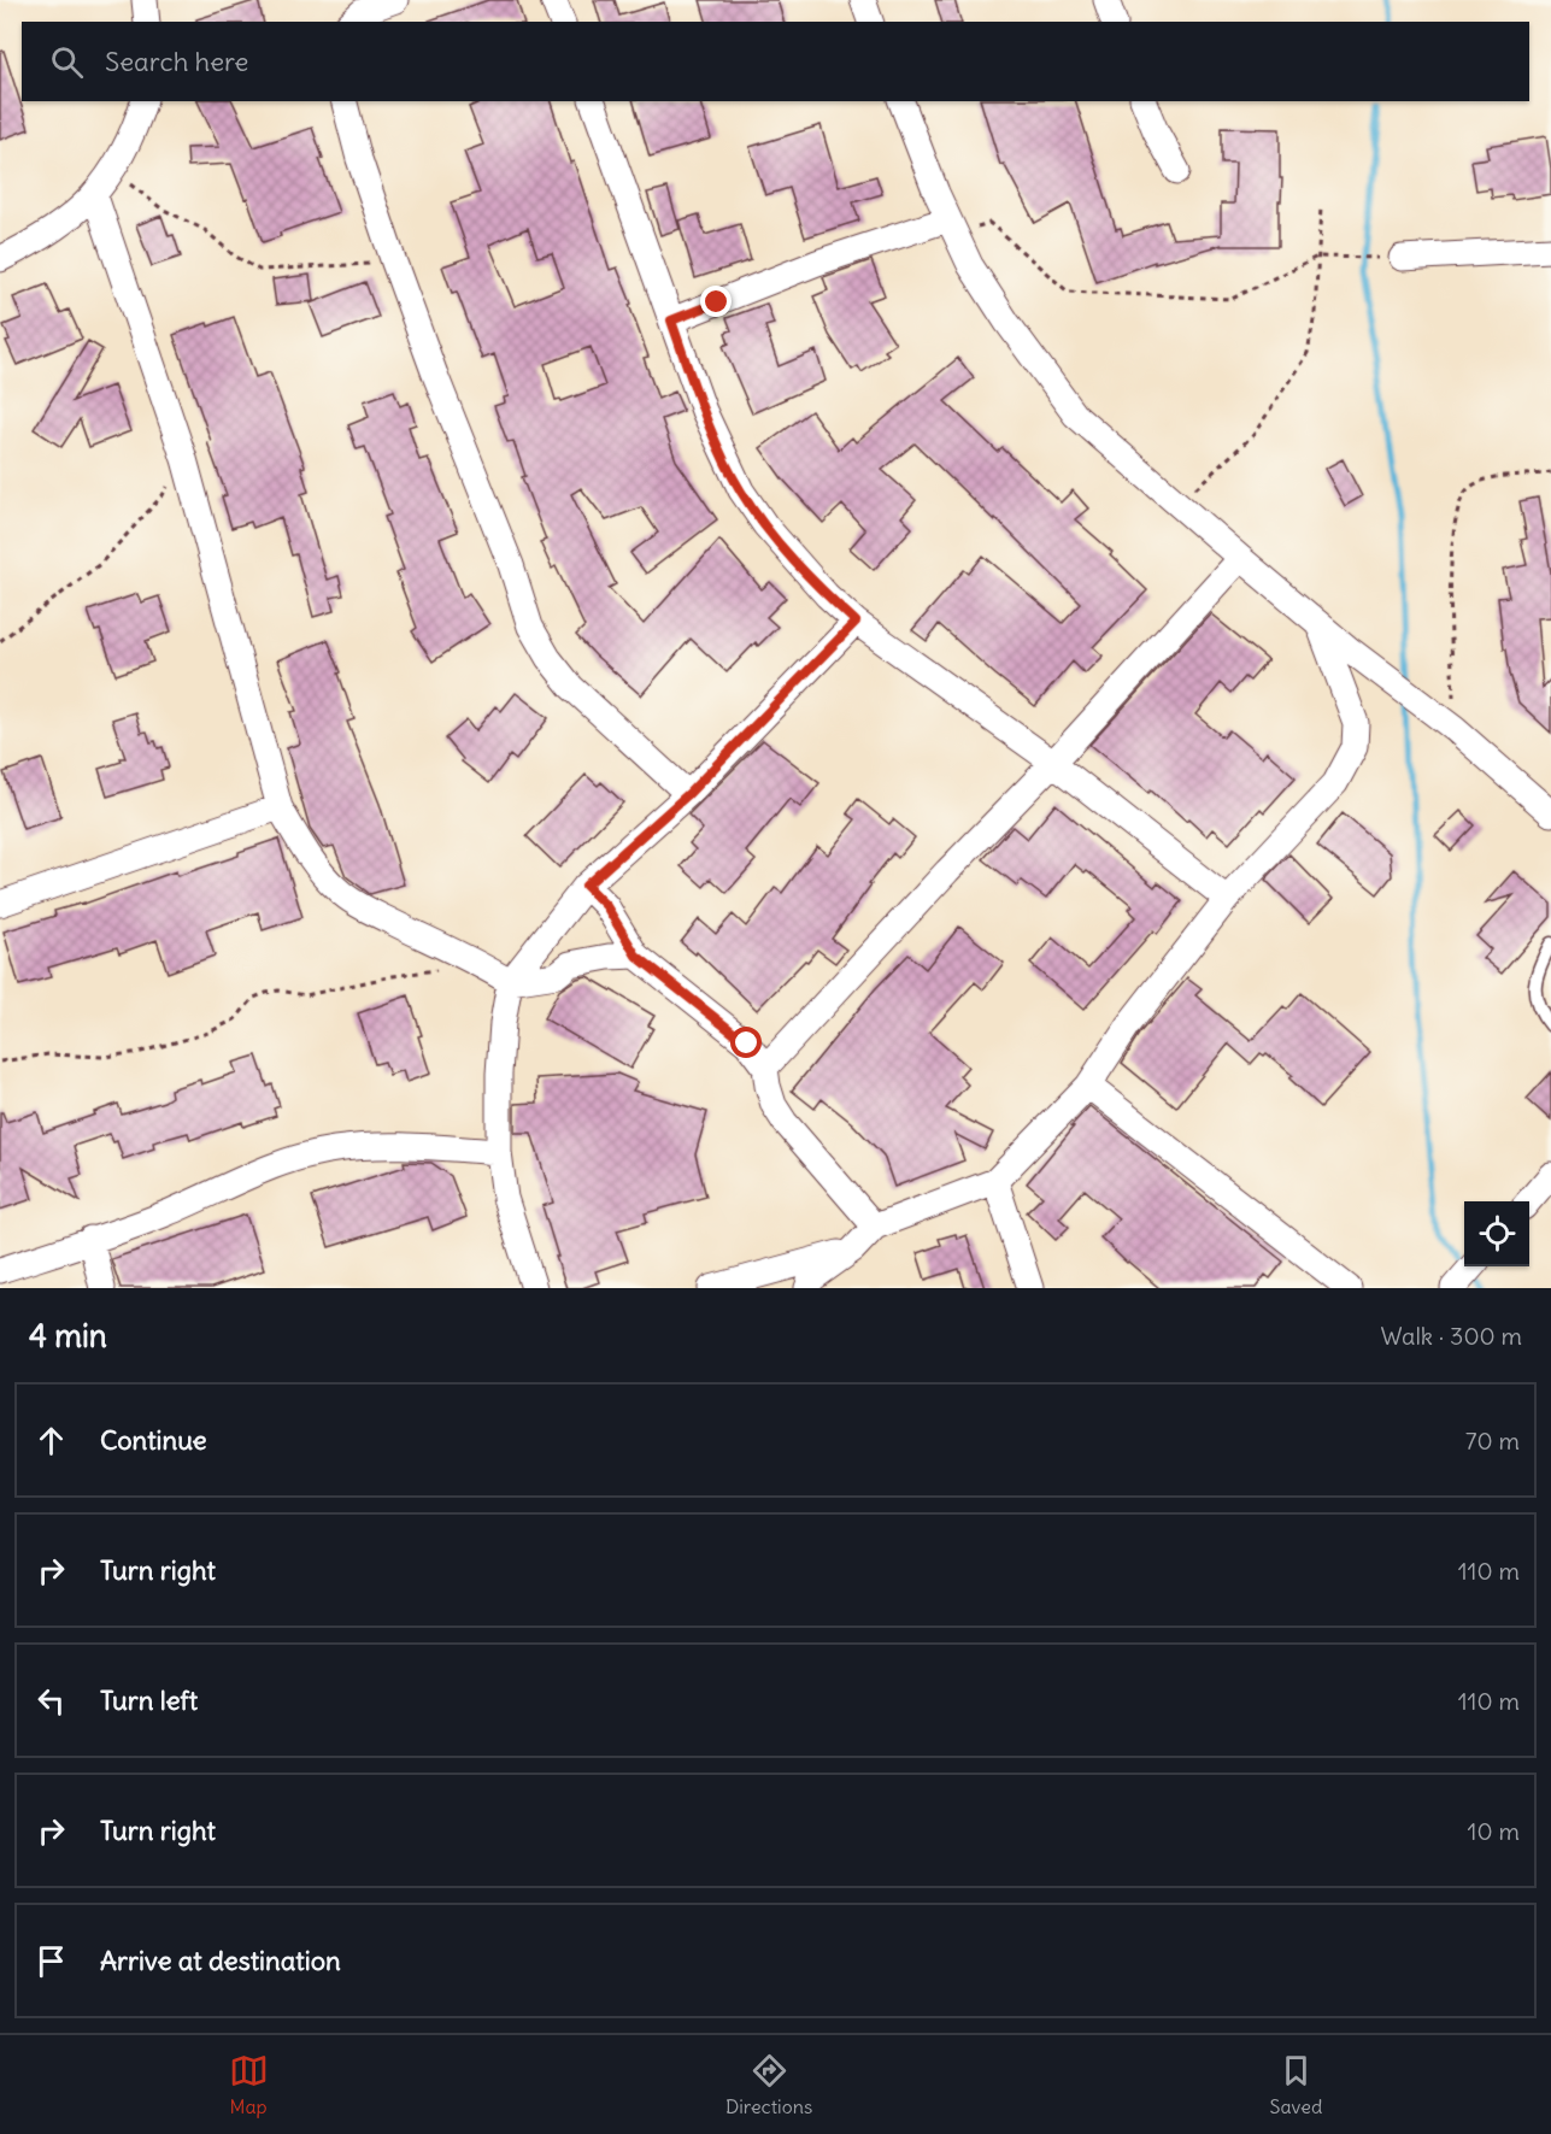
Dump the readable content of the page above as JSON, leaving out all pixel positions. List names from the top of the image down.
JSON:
{
  "page": {
    "search": "Search here",
    "heading": ["4 min", "Walk · 300 m"],
    "list": [
      ["Continue", "70 m"],
      ["Turn right", "110 m"],
      ["Turn left", "110 m"],
      ["Turn right", "10 m"],
      "Arrive at destination"
    ],
    "nav": ["Map", "Directions", "Saved"]
  }
}
